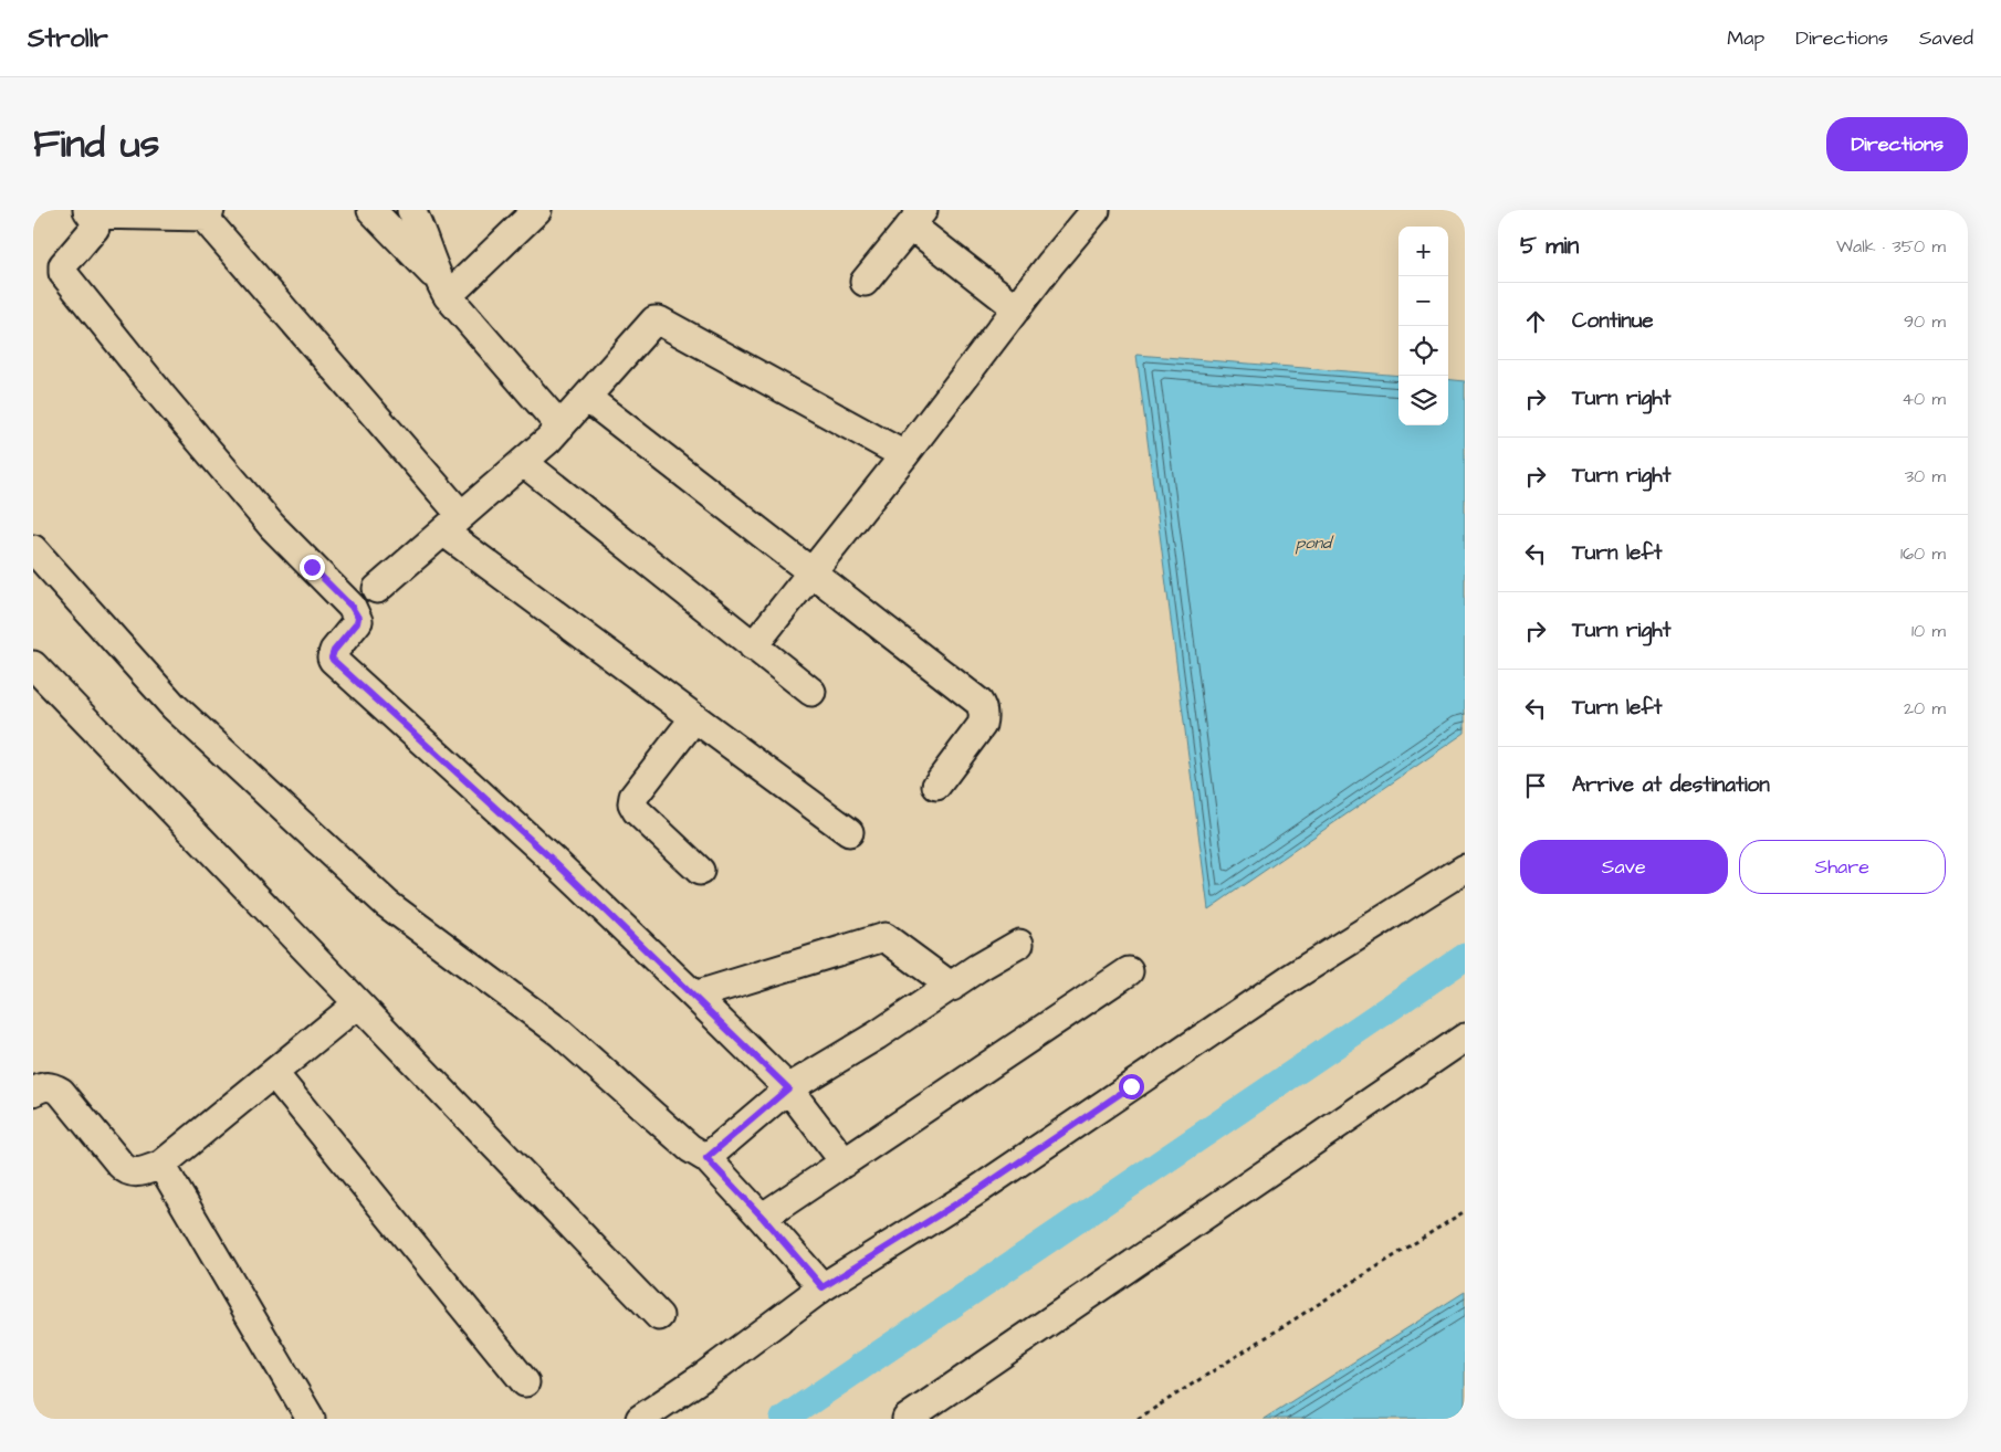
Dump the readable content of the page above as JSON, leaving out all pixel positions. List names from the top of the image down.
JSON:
{
  "water": ["pond"],
  "page": {
    "header": "Strollr",
    "nav": ["Map", "Directions", "Saved"],
    "title": "Find us",
    "buttons": [
      "Directions",
      ["Save", "Share"]
    ],
    "heading": ["5 min", "Walk · 350 m"],
    "map_buttons": ["+", "−"],
    "list": [
      ["Continue", "90 m"],
      ["Turn right", "40 m"],
      ["Turn right", "30 m"],
      ["Turn left", "160 m"],
      ["Turn right", "10 m"],
      ["Turn left", "20 m"],
      "Arrive at destination"
    ]
  }
}
